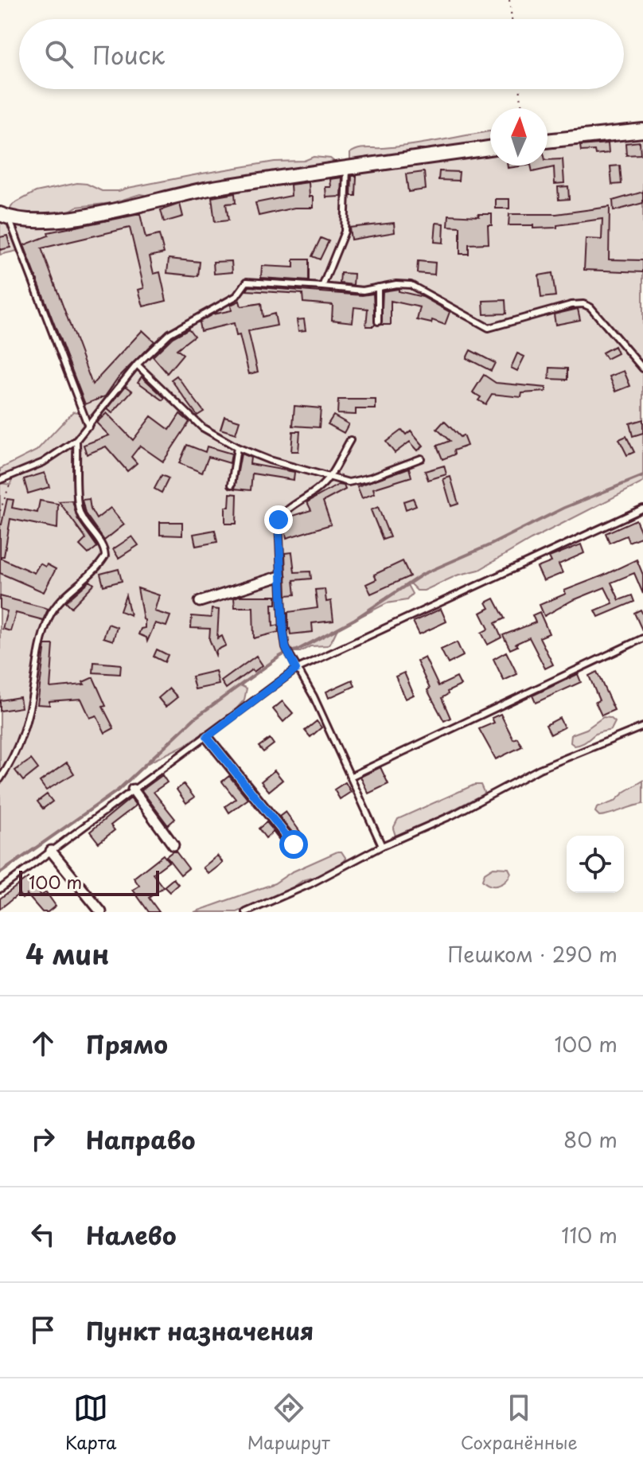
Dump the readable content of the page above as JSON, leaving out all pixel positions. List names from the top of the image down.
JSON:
{
  "scale_bar": "100 m",
  "north": "top",
  "page": {
    "search": "Поиск",
    "scale": "100 m",
    "heading": ["4 мин", "Пешком · 290 m"],
    "list": [
      ["Прямо", "100 m"],
      ["Направо", "80 m"],
      ["Налево", "110 m"],
      "Пункт назначения"
    ],
    "nav": ["Карта", "Маршрут", "Сохранённые"]
  }
}
